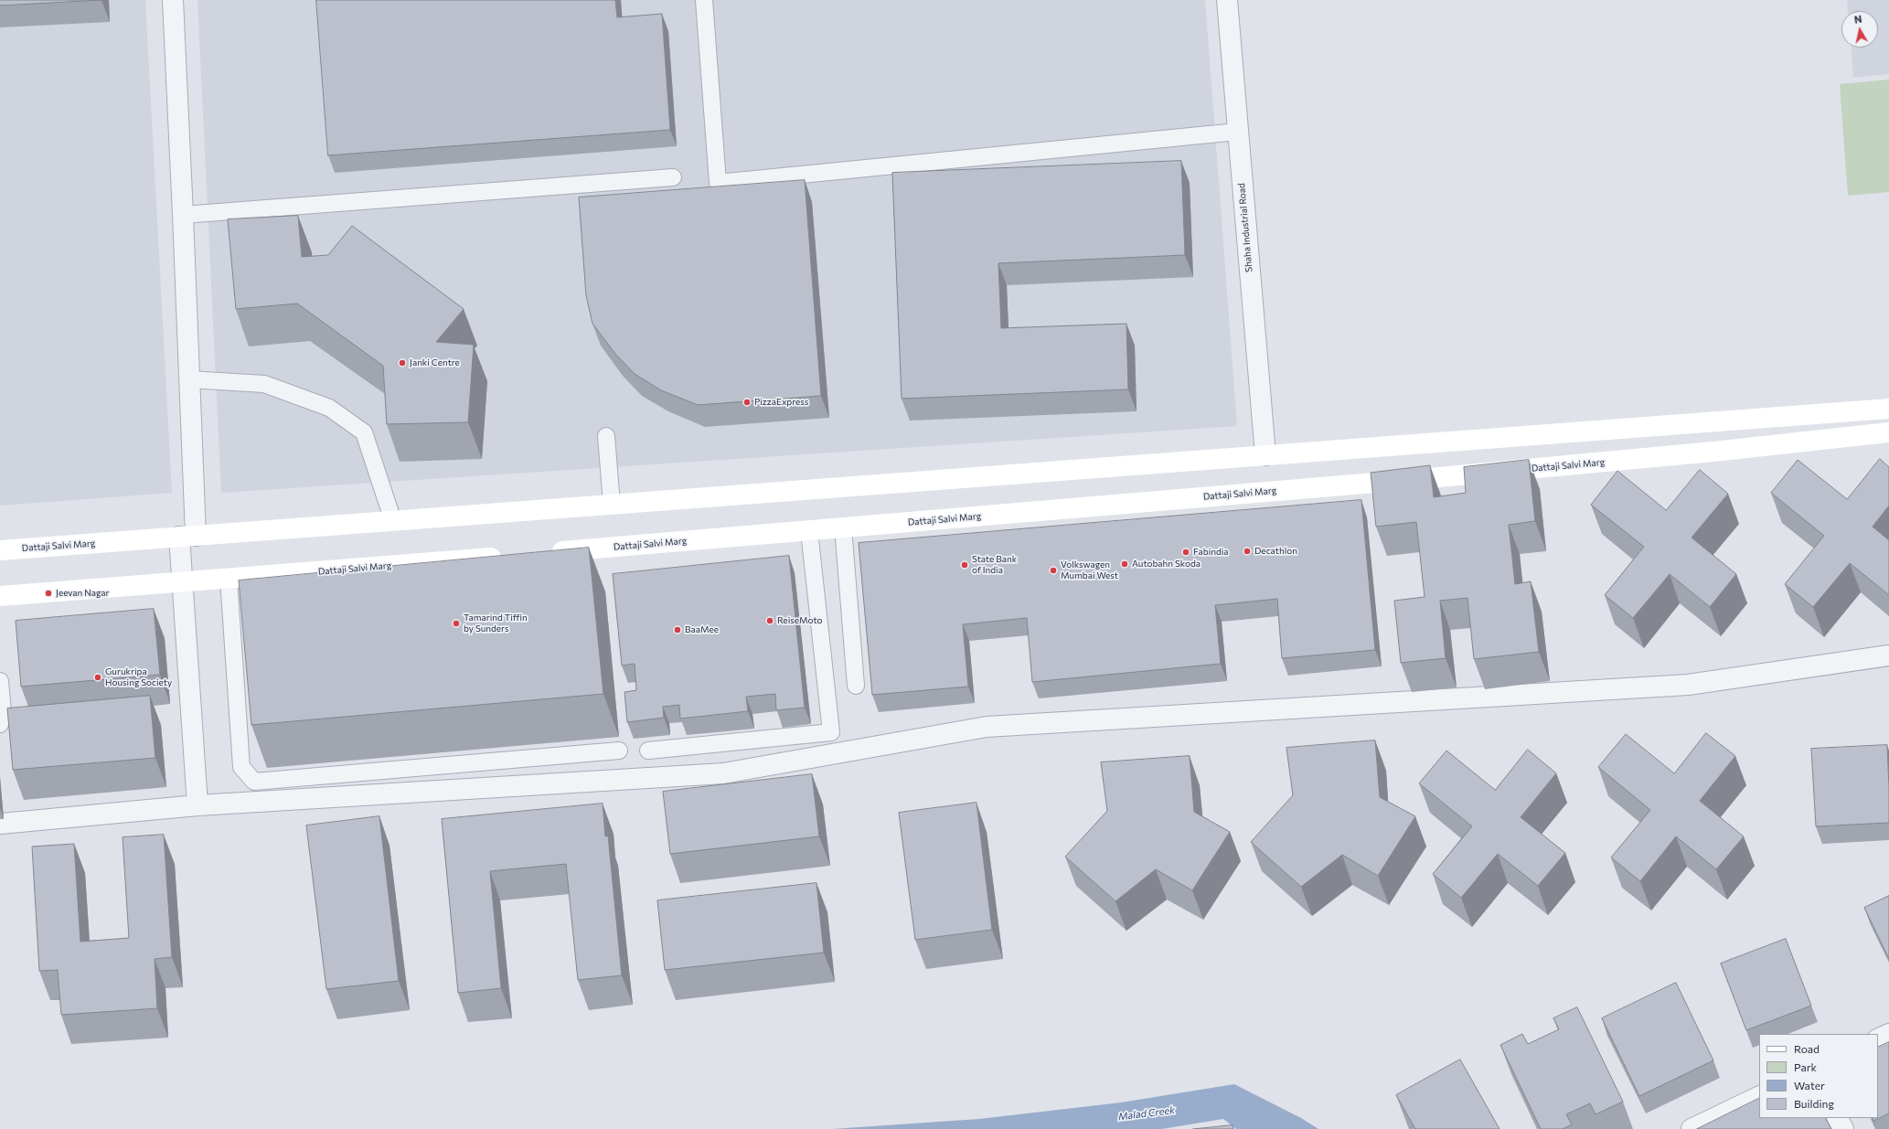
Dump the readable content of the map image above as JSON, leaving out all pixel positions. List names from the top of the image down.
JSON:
{
  "streets": {
    "street": ["Shaha Industrial Road", "Dattaji Salvi Marg"]
  },
  "crossings": [
    ["Shaha Industrial Road", "Dattaji Salvi Marg"]
  ],
  "water": ["Malad Creek"],
  "places": [
    "Janki Centre",
    "PizzaExpress",
    "Decathlon",
    "Fabindia",
    "Autobahn Skoda",
    "State Bank of India",
    "Volkswagen Mumbai West",
    "Jeevan Nagar",
    "ReiseMoto",
    "Tamarind Tiffin by Sunders",
    "BaaMee",
    "Gurukripa Housing Society"
  ],
  "legend": [
    "Road",
    "Park",
    "Water",
    "Building"
  ],
  "north": "top"
}
